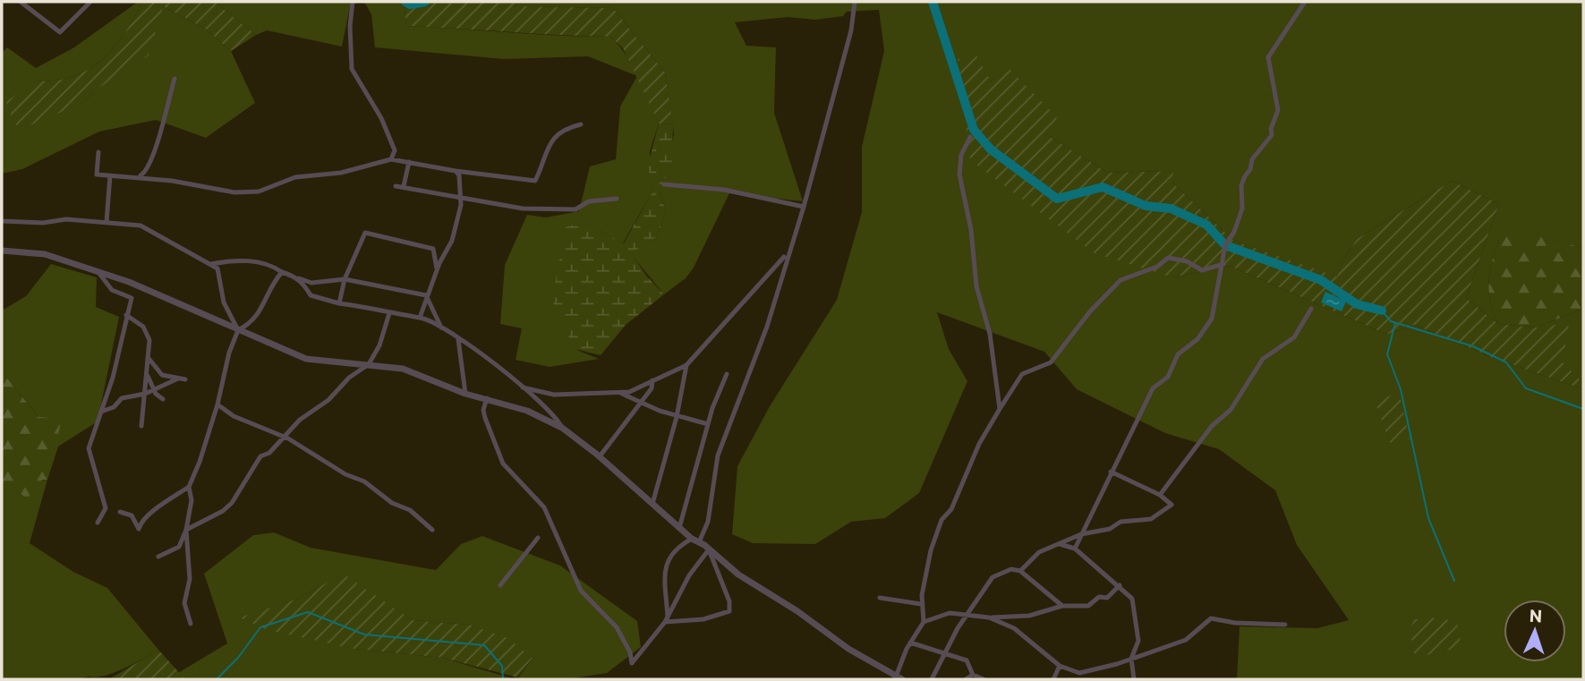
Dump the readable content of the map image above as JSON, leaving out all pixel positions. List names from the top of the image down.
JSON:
{
  "north": "top"
}
